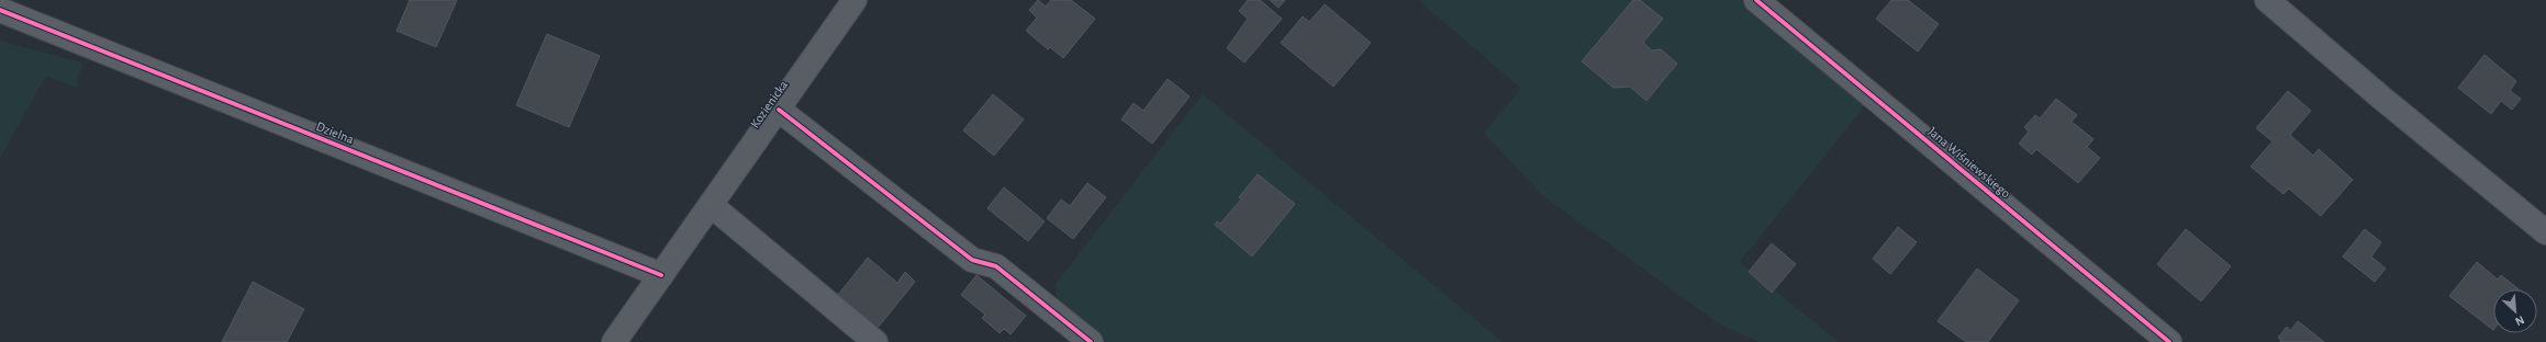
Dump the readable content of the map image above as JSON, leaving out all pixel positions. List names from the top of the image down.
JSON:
{
  "streets": {
    "main road": ["Kozienicka"],
    "street": ["Dzielna", "Jana Wiśniewskiego"]
  },
  "crossings": [
    ["Kozienicka", "Dzielna"]
  ],
  "north": "bottom right"
}
